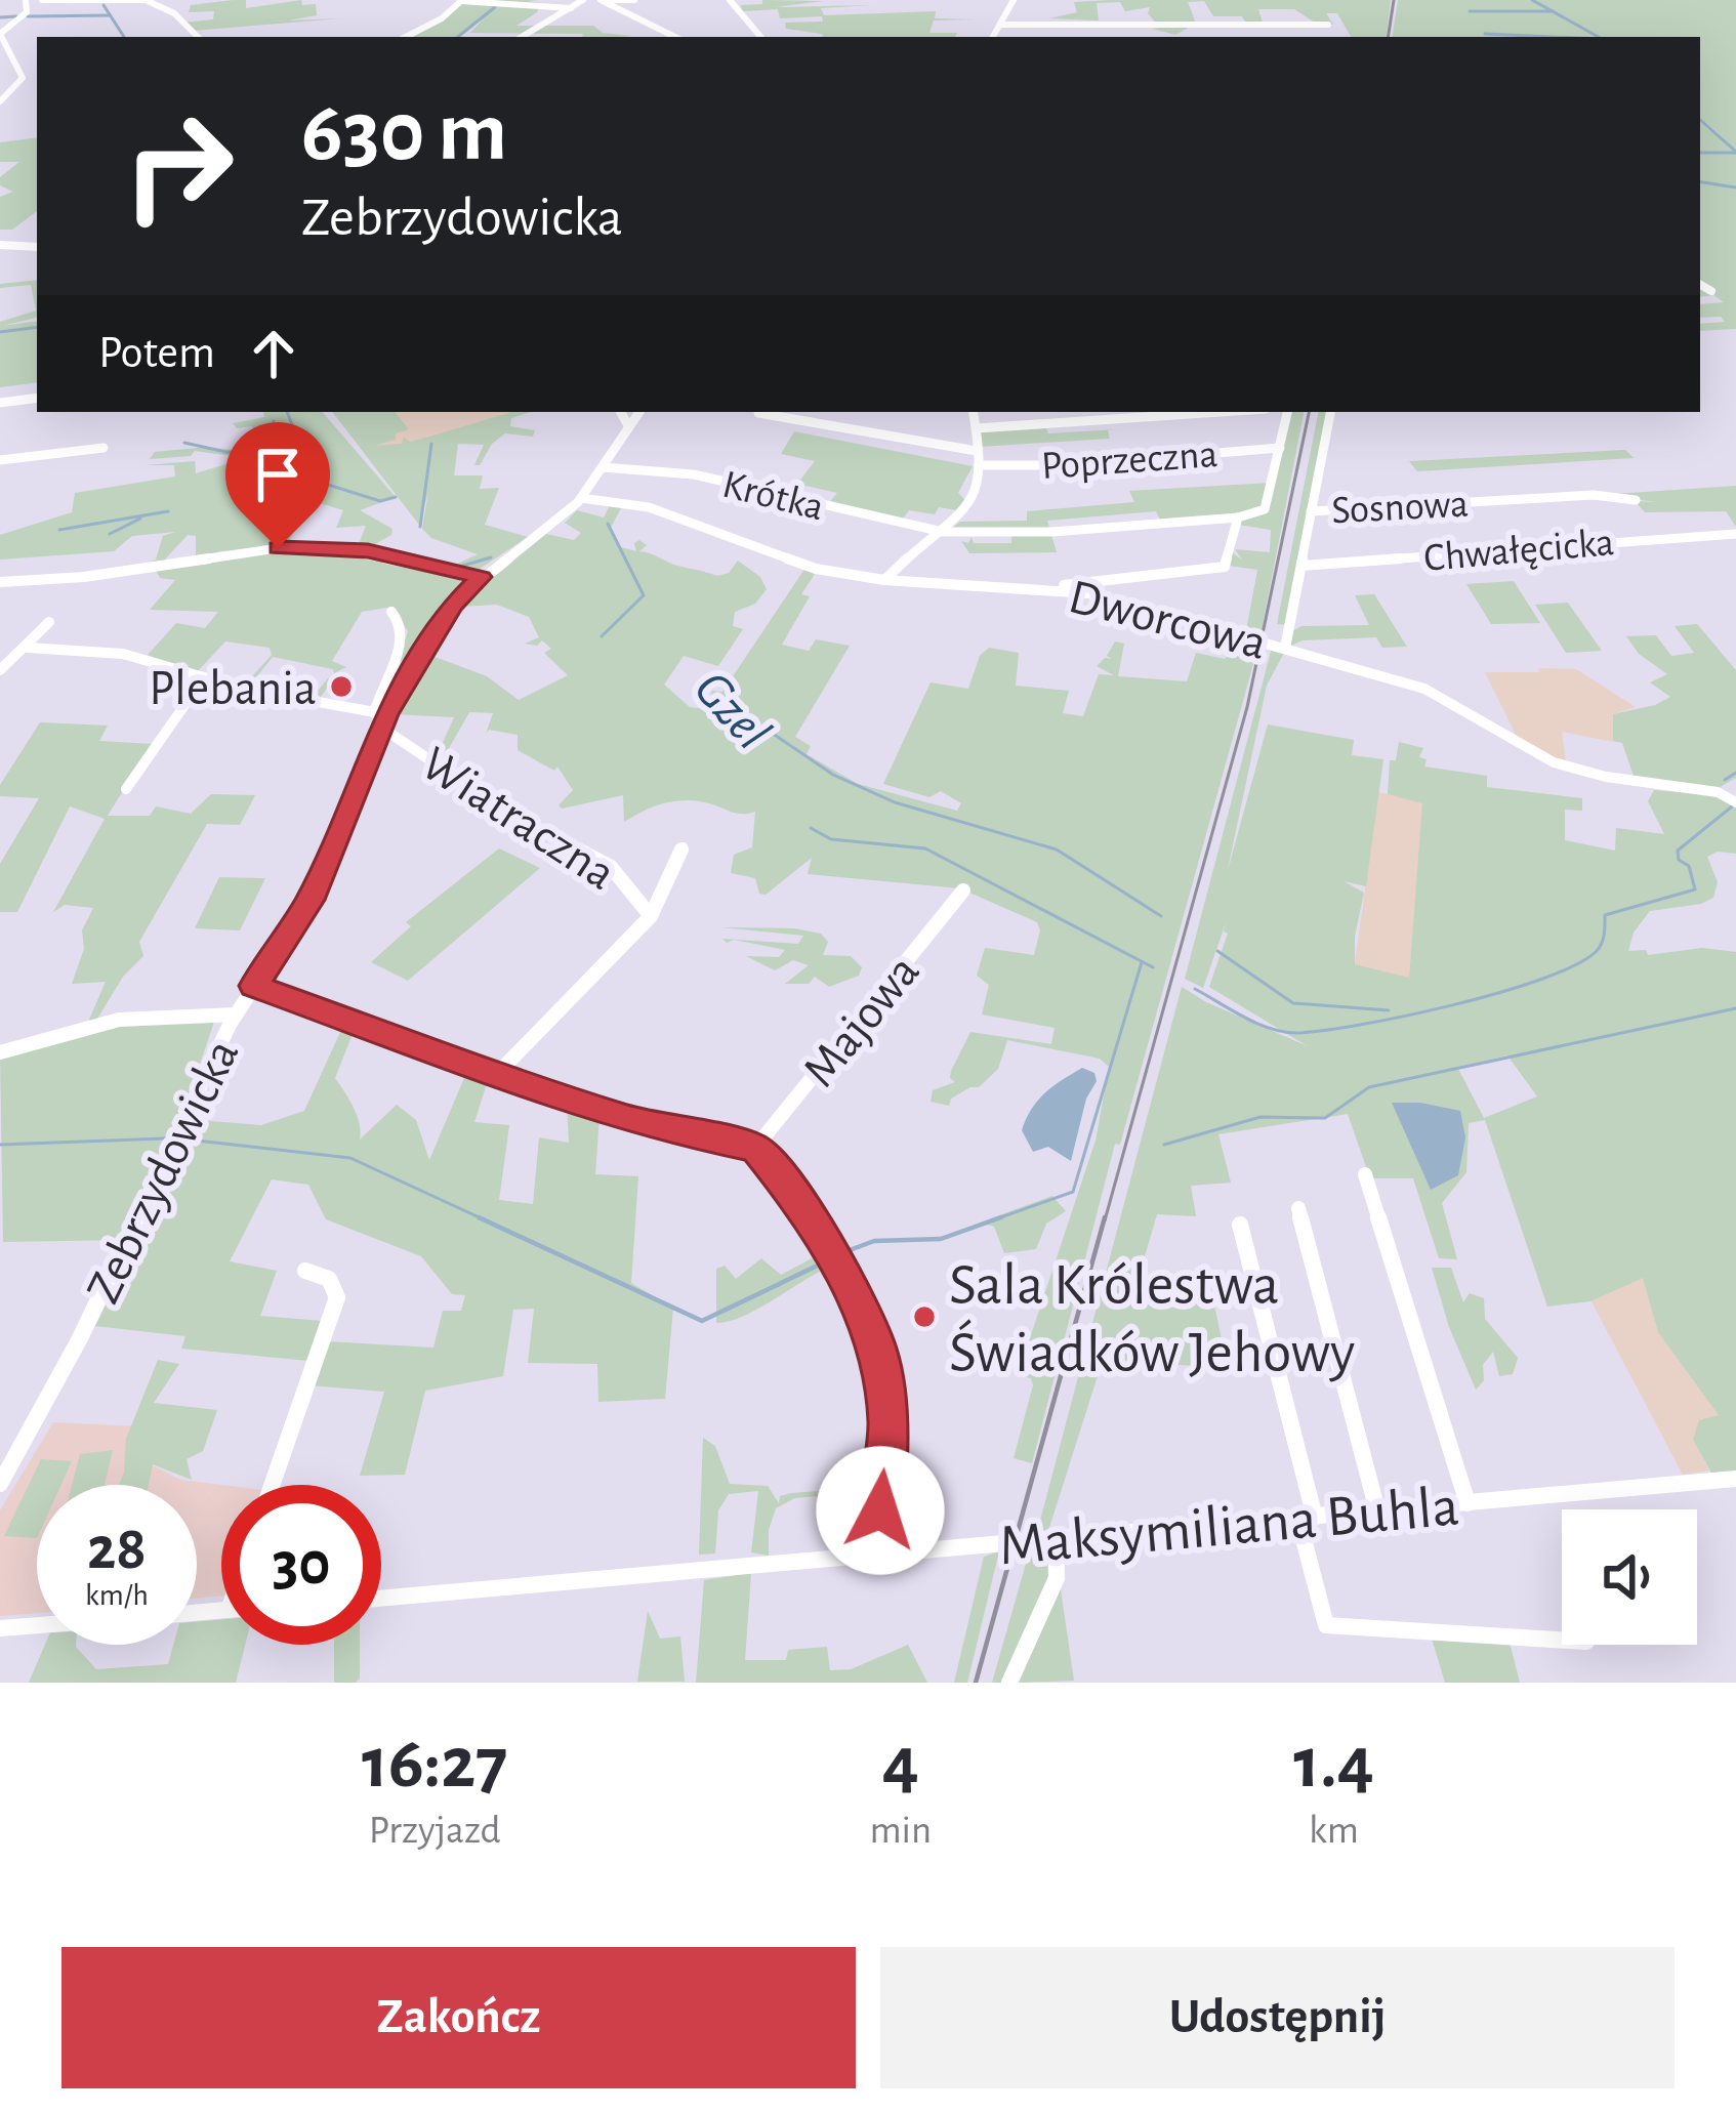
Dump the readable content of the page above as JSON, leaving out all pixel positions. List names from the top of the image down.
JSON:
{
  "streets": {
    "street": [
      "Poprzeczna",
      "Krótka",
      "Sosnowa",
      "Chwałęcicka",
      "Dworcowa",
      "Wiatraczna",
      "Majowa",
      "Zebrzydowicka",
      "Maksymiliana Buhla"
    ]
  },
  "crossings": [
    ["Poprzeczna", "Krótka"],
    ["Poprzeczna", "Dworcowa"],
    ["Krótka", "Zebrzydowicka"],
    ["Dworcowa", "Zebrzydowicka"],
    ["Wiatraczna", "Zebrzydowicka"]
  ],
  "water": ["Gzel"],
  "places": ["Plebania", "Sala Królestwa Świadków Jehowy"],
  "page": {
    "turn": ["630 m", "Zebrzydowicka"],
    "then": "Potem",
    "speed": "28 km/h",
    "limit": "30",
    "eta": [
      "16:27",
      "Przyjazd",
      "4",
      "min",
      "1.4",
      "km"
    ],
    "buttons": ["Zakończ", "Udostępnij"]
  }
}
